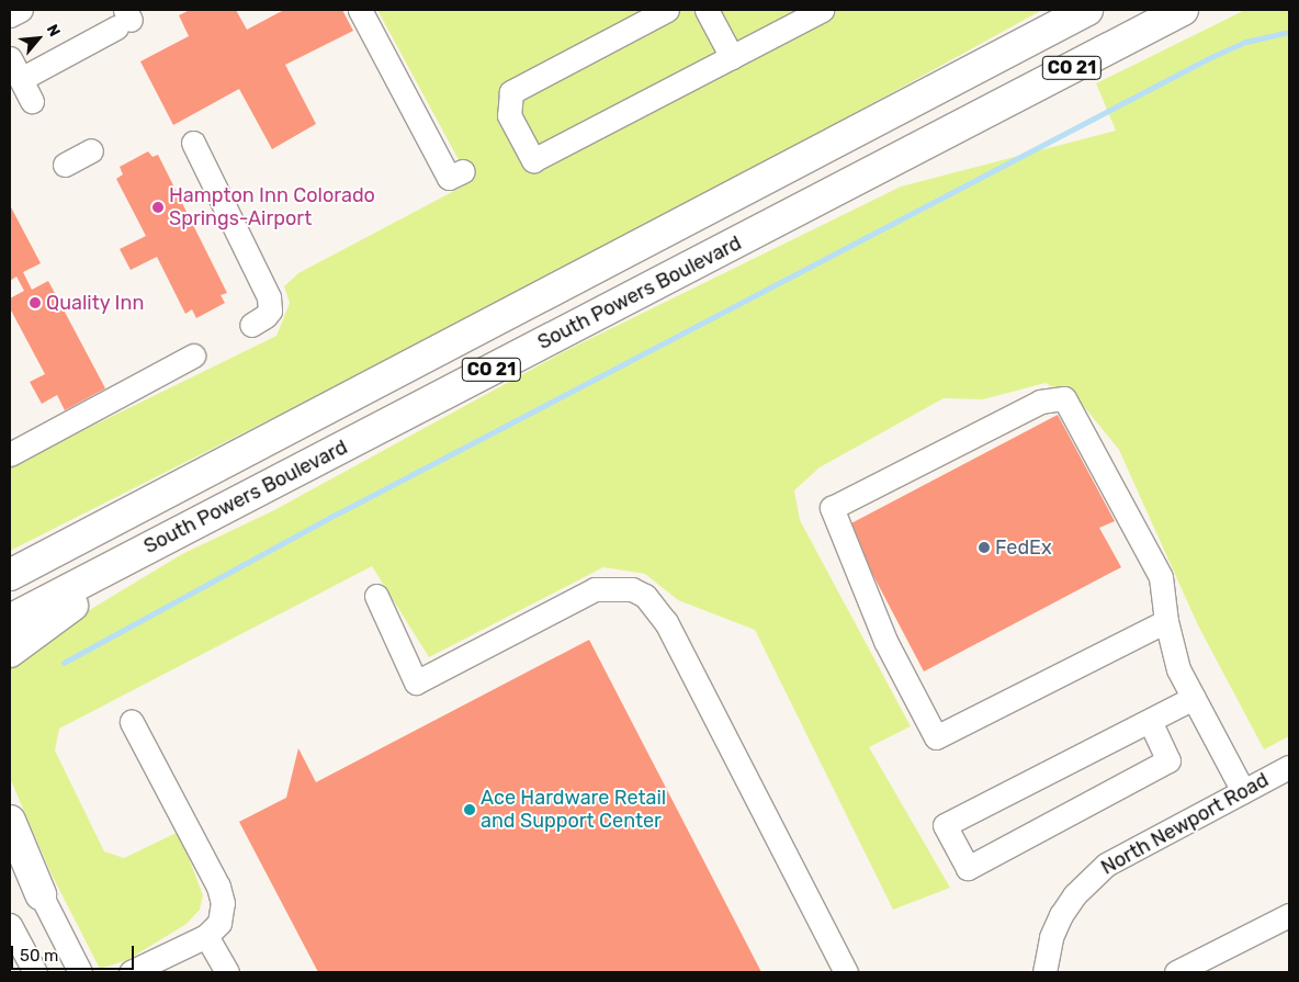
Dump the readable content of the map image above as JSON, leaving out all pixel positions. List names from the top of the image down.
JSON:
{
  "streets": {
    "highway": ["CO 21", "South Powers Boulevard"],
    "street": ["North Newport Road"]
  },
  "places": [
    "Hampton Inn Colorado Springs-Airport",
    "Quality Inn",
    "FedEx",
    "Ace Hardware Retail and Support Center"
  ],
  "scale_bar": "50 m",
  "north": "top right"
}
